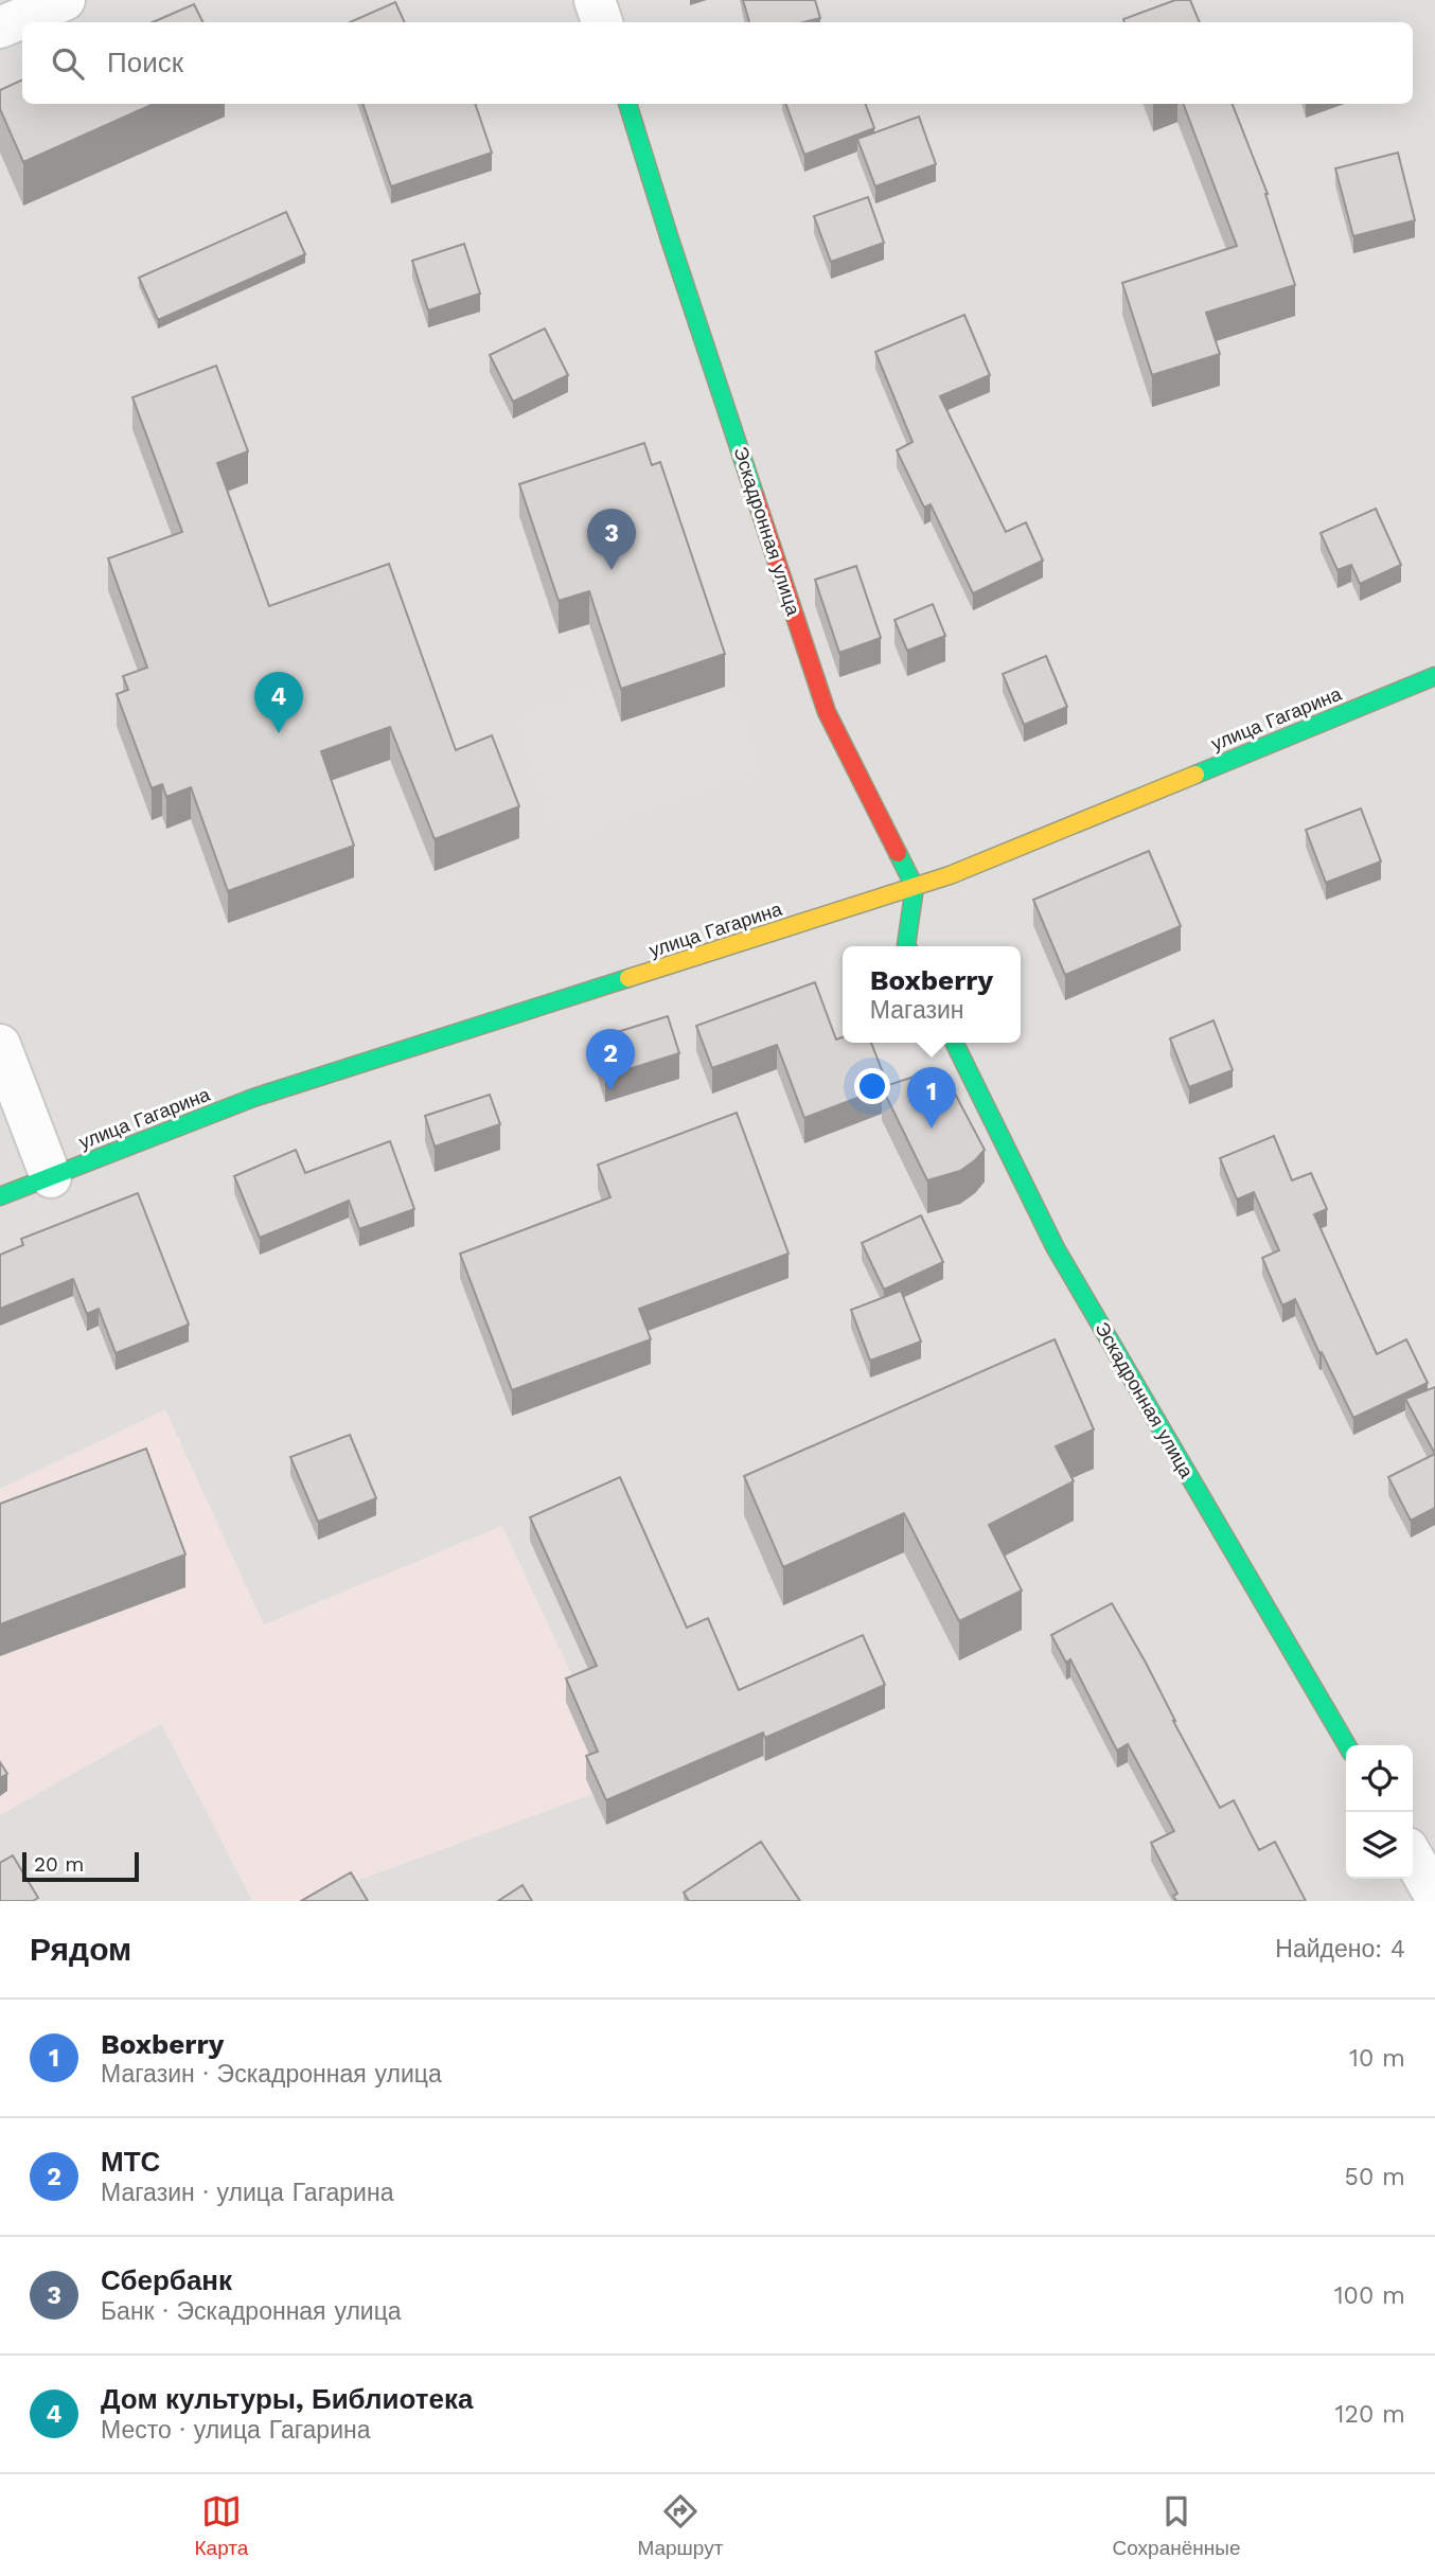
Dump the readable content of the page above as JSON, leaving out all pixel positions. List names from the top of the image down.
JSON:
{
  "streets": {
    "street": ["Эскадронная улица", "улица Гагарина"]
  },
  "crossings": [
    ["Эскадронная улица", "улица Гагарина"]
  ],
  "scale_bar": "20 m",
  "page": {
    "search": "Поиск",
    "pins": [
      "3",
      "4",
      "2",
      "1"
    ],
    "popup": ["Boxberry", "Магазин"],
    "scale": "20 m",
    "heading": ["Рядом", "Найдено: 4"],
    "list": [
      {
        "mark": "1",
        "name": "Boxberry",
        "note": "Магазин · Эскадронная улица",
        "value": "10 m"
      },
      {
        "mark": "2",
        "name": "МТС",
        "note": "Магазин · улица Гагарина",
        "value": "50 m"
      },
      {
        "mark": "3",
        "name": "Сбербанк",
        "note": "Банк · Эскадронная улица",
        "value": "100 m"
      },
      {
        "mark": "4",
        "name": "Дом культуры, Библиотека",
        "note": "Место · улица Гагарина",
        "value": "120 m"
      }
    ],
    "nav": ["Карта", "Маршрут", "Сохранённые"]
  }
}
